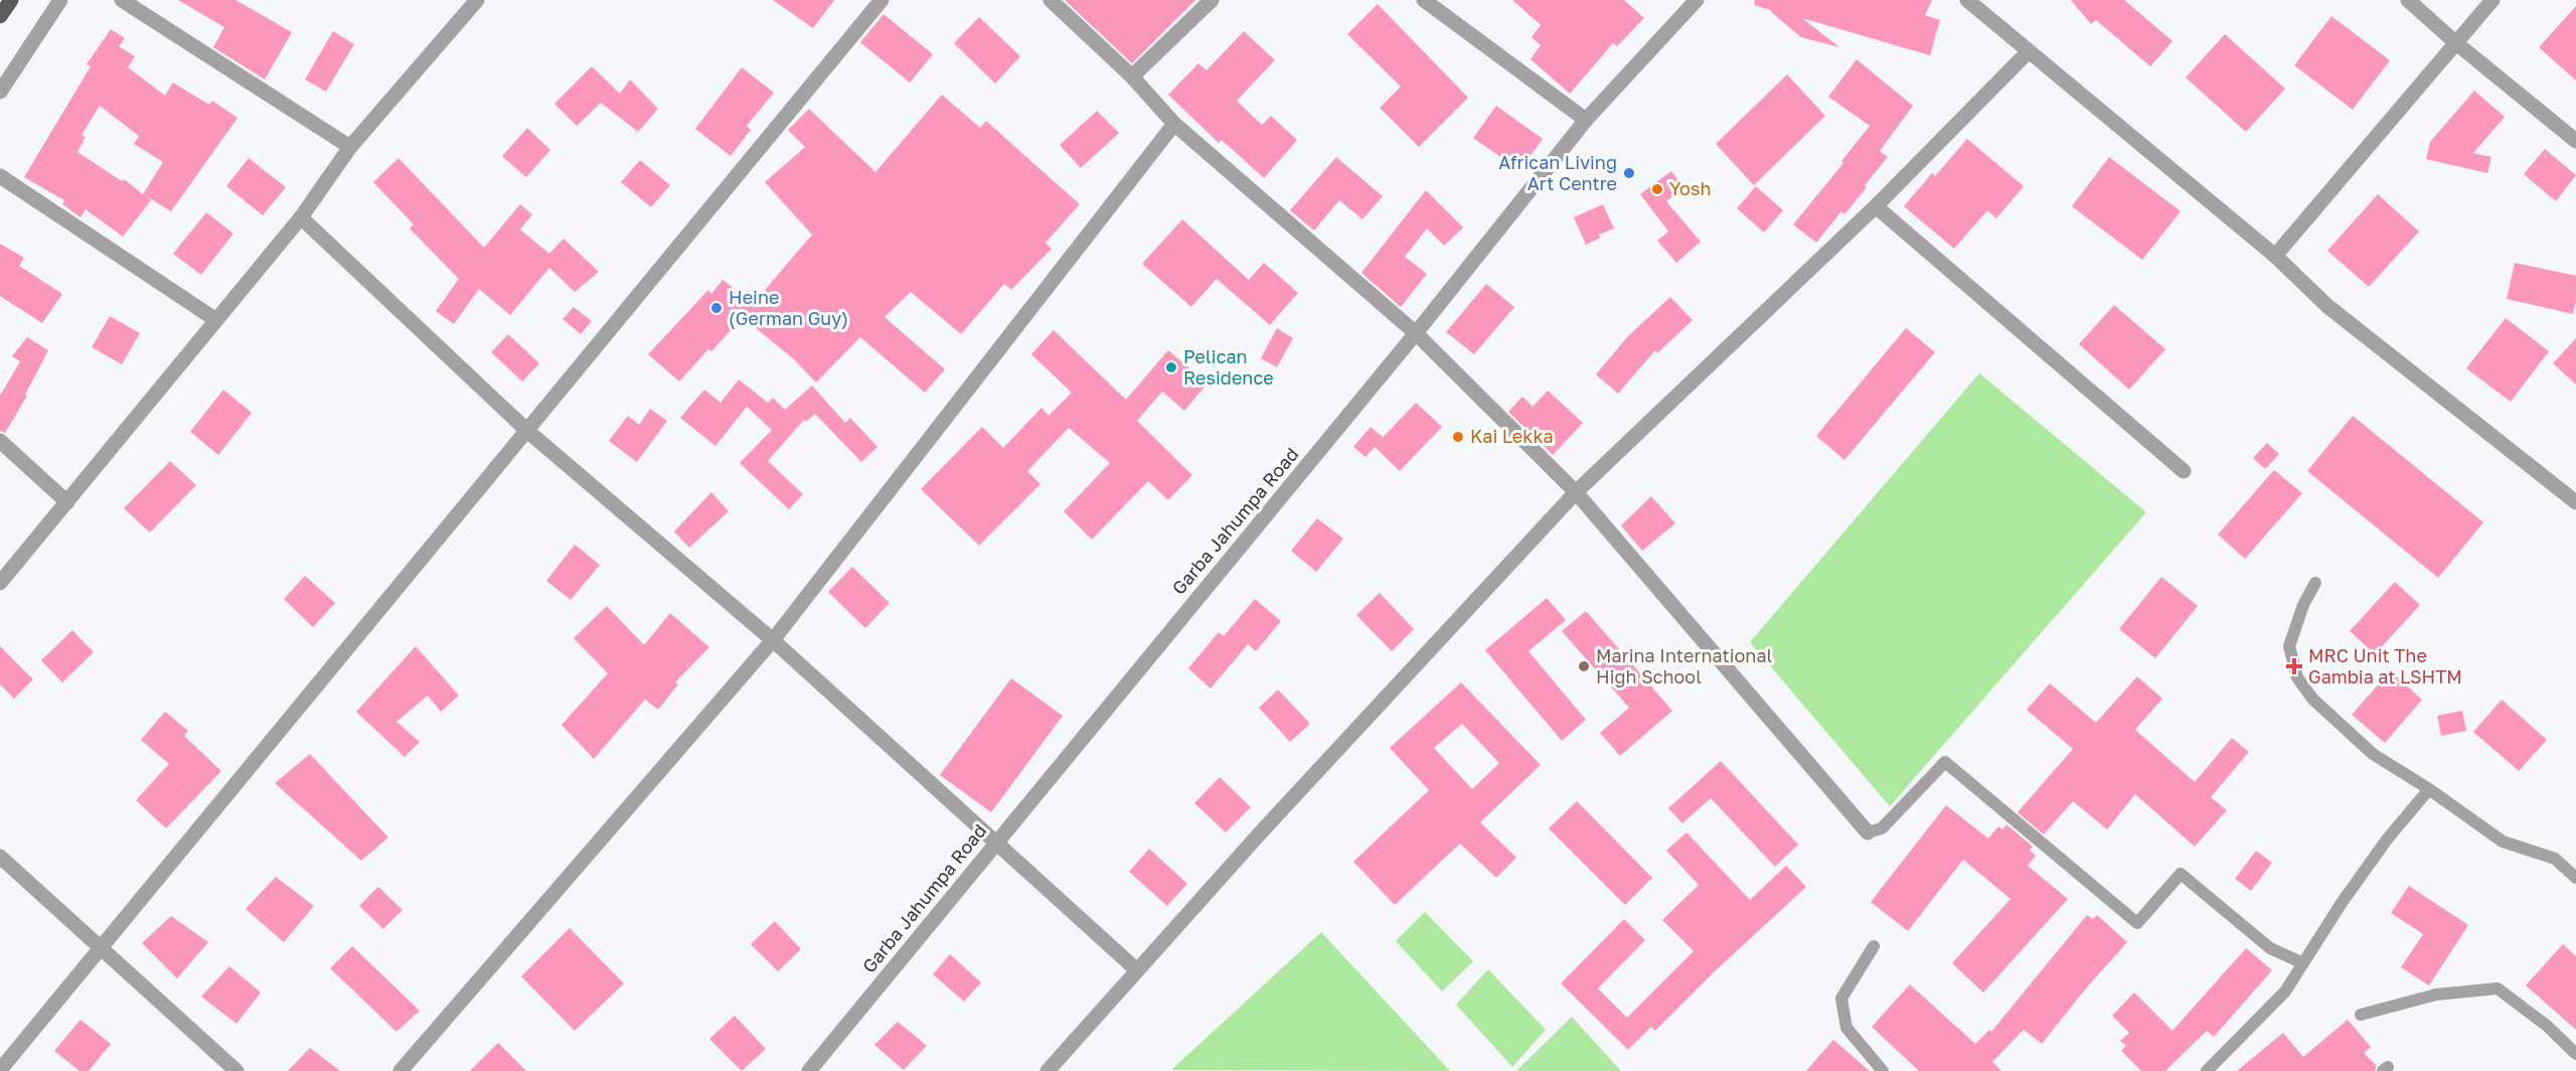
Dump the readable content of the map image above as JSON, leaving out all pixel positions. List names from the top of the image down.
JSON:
{
  "streets": {
    "street": ["Garba Jahumpa Road"]
  },
  "places": {
    "other": [
      "African Living Art Centre",
      "Yosh",
      "Heine (German Guy)",
      "Pelican Residence",
      "Kai Lekka",
      "Marina International High School"
    ],
    "health": ["MRC Unit The Gambia at LSHTM"]
  }
}
